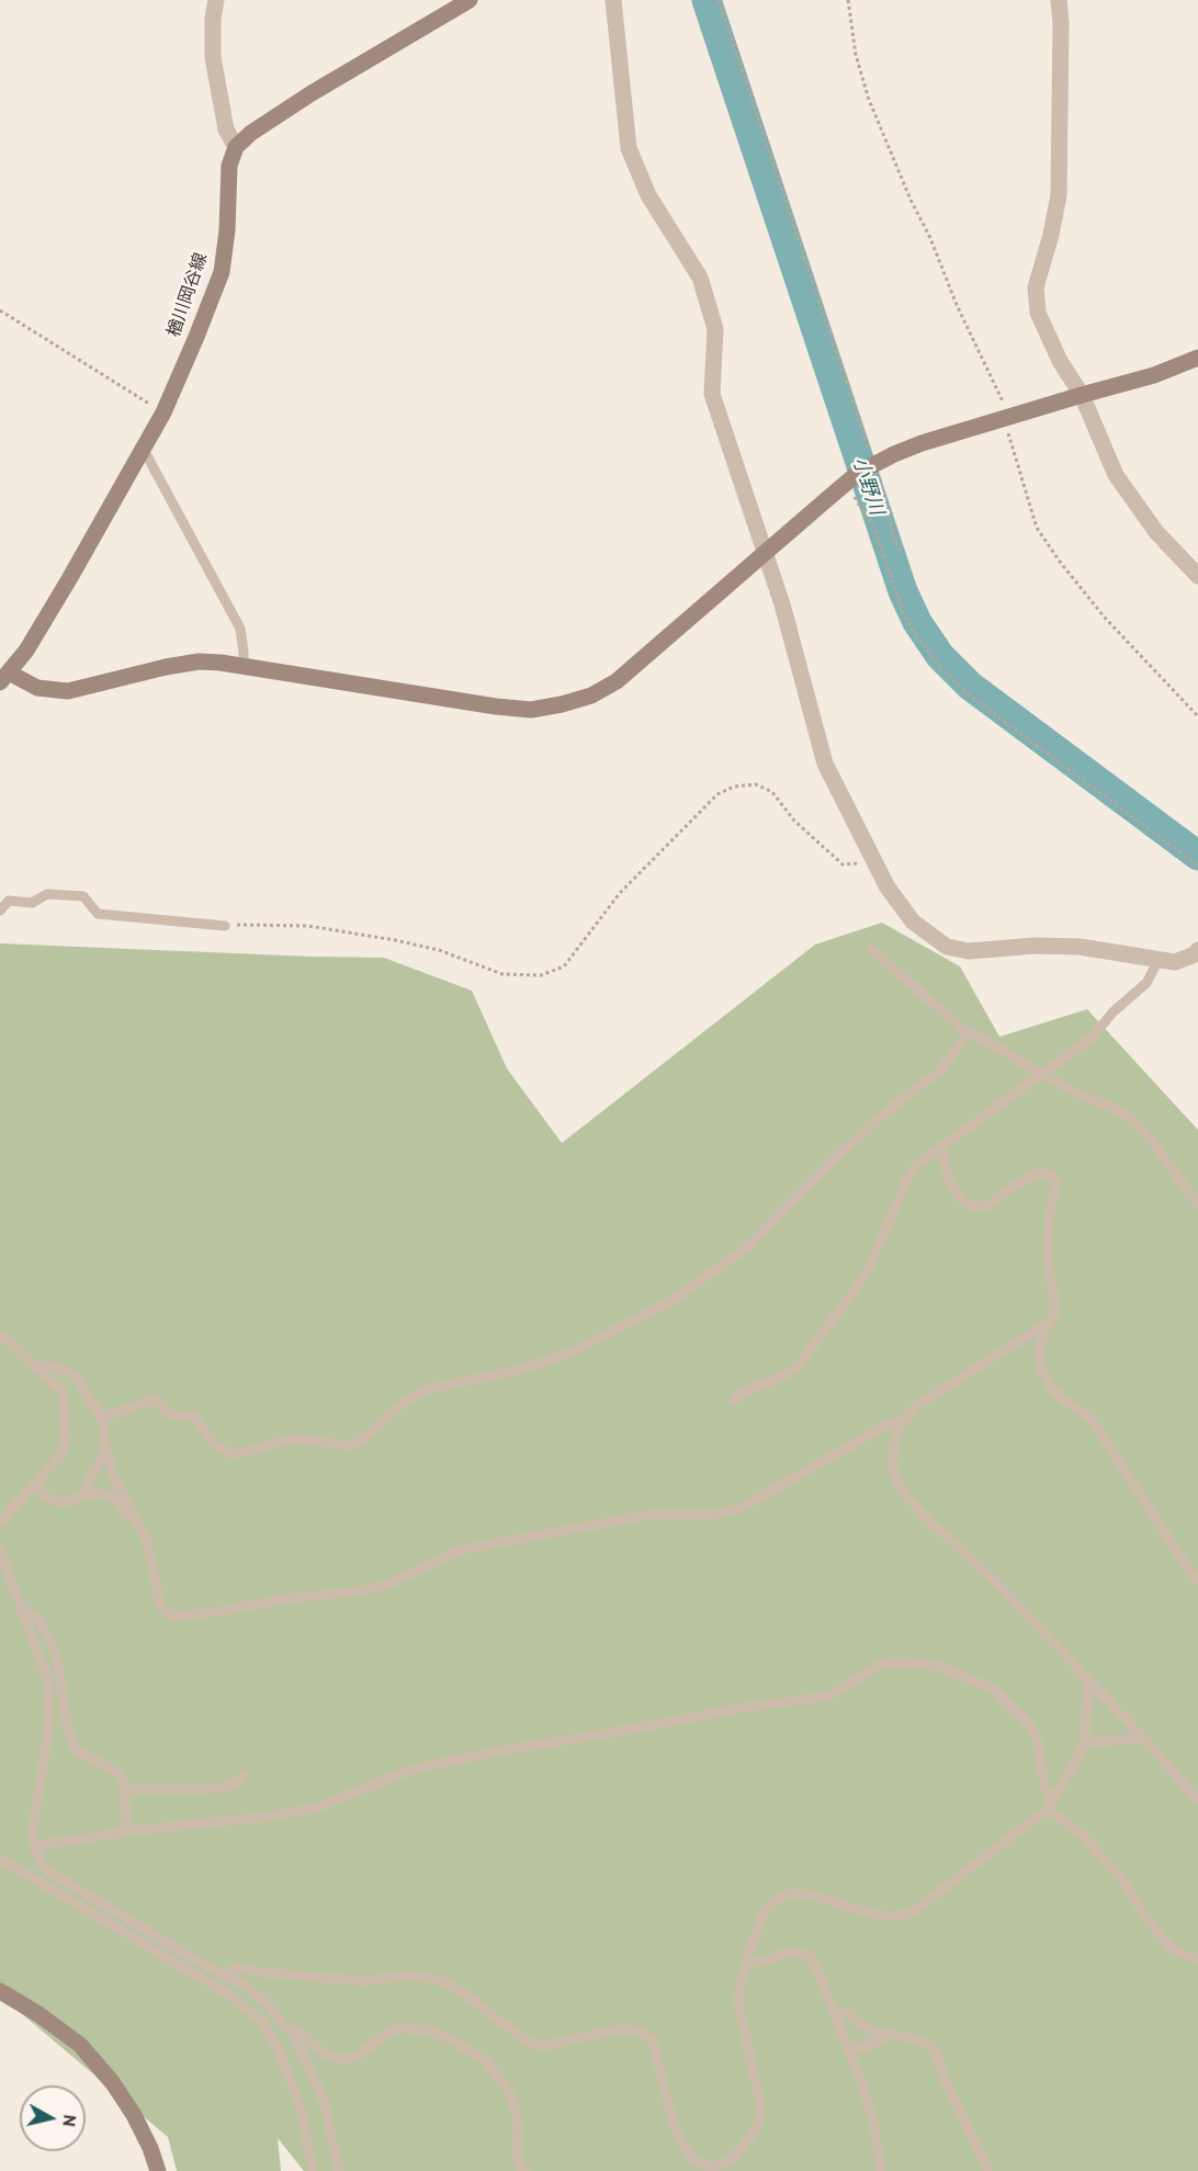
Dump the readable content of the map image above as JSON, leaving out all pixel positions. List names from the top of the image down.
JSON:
{
  "streets": {
    "street": ["楢川岡谷線"]
  },
  "water": ["小野川"],
  "north": "right"
}
